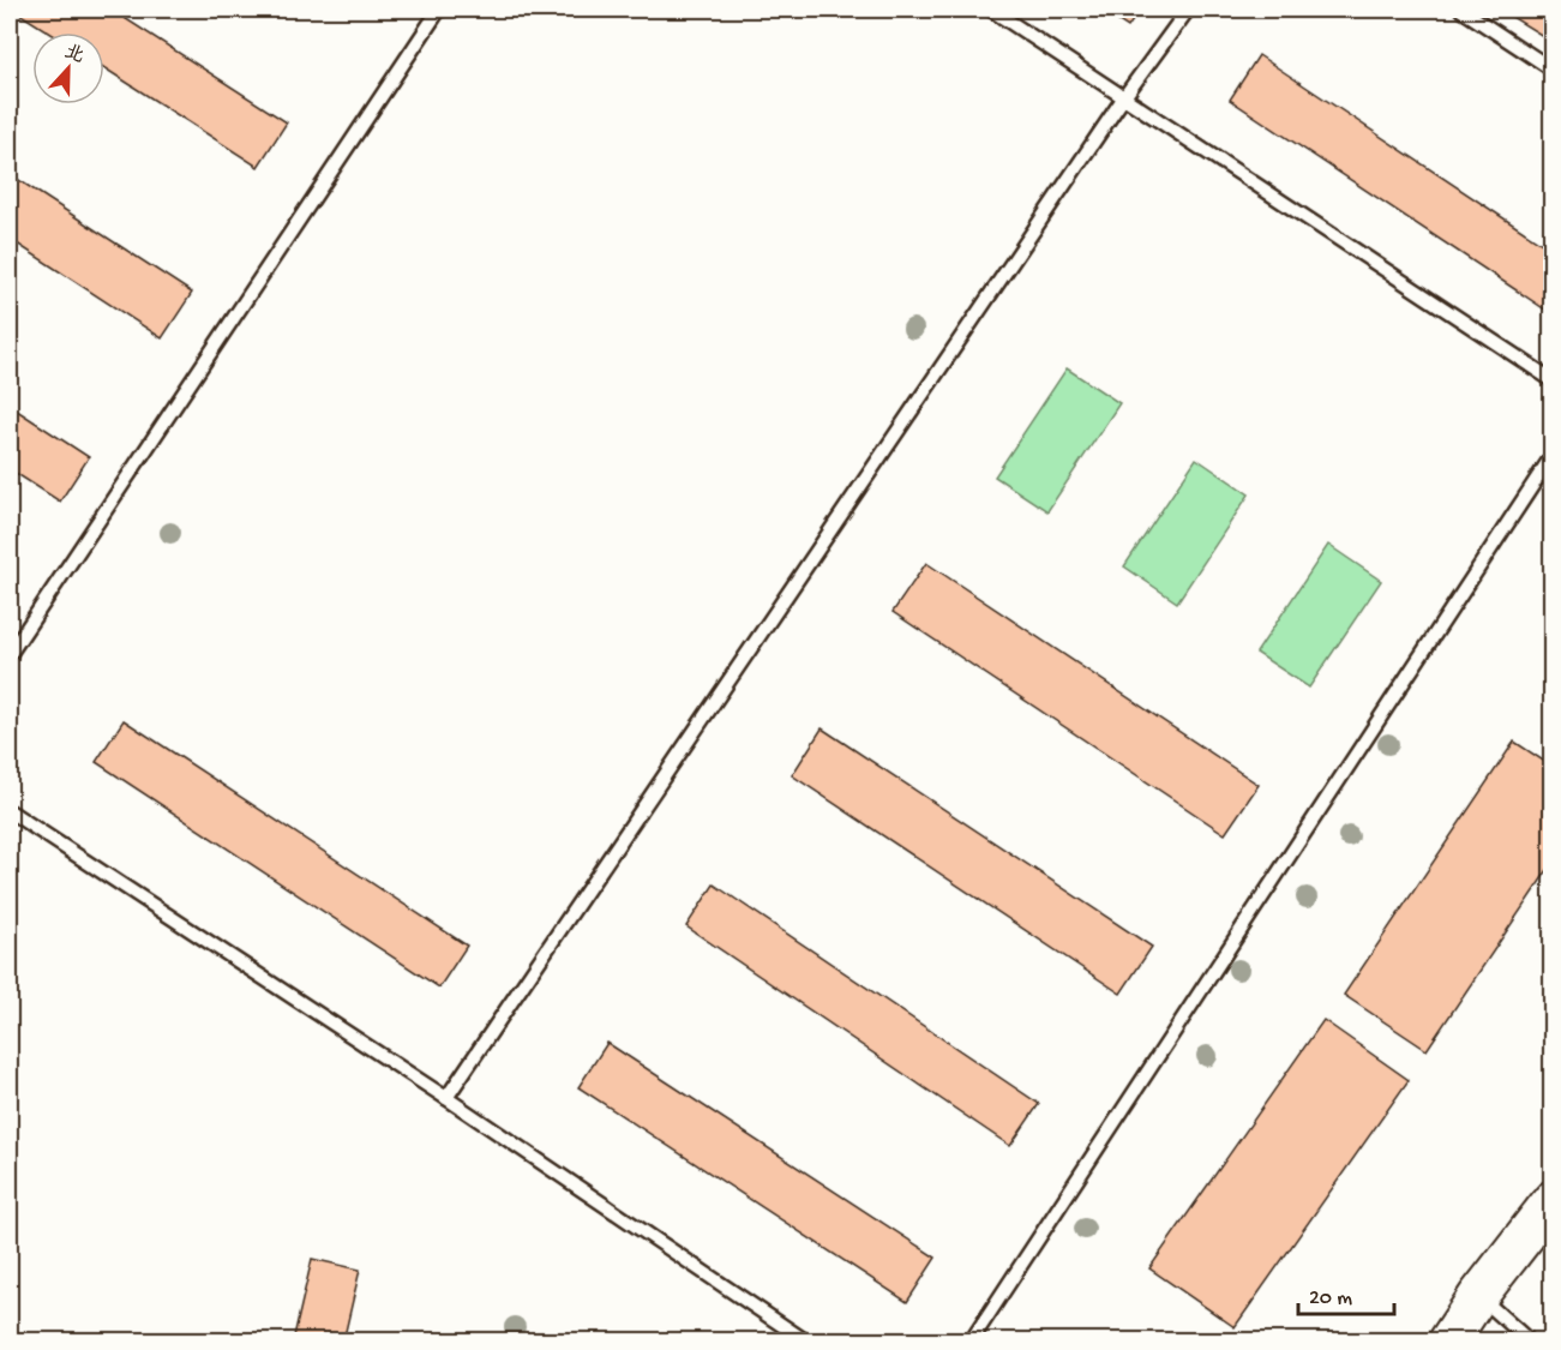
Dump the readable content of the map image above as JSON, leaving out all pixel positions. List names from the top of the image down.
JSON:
{
  "scale_bar": "20 m",
  "north": "top"
}
